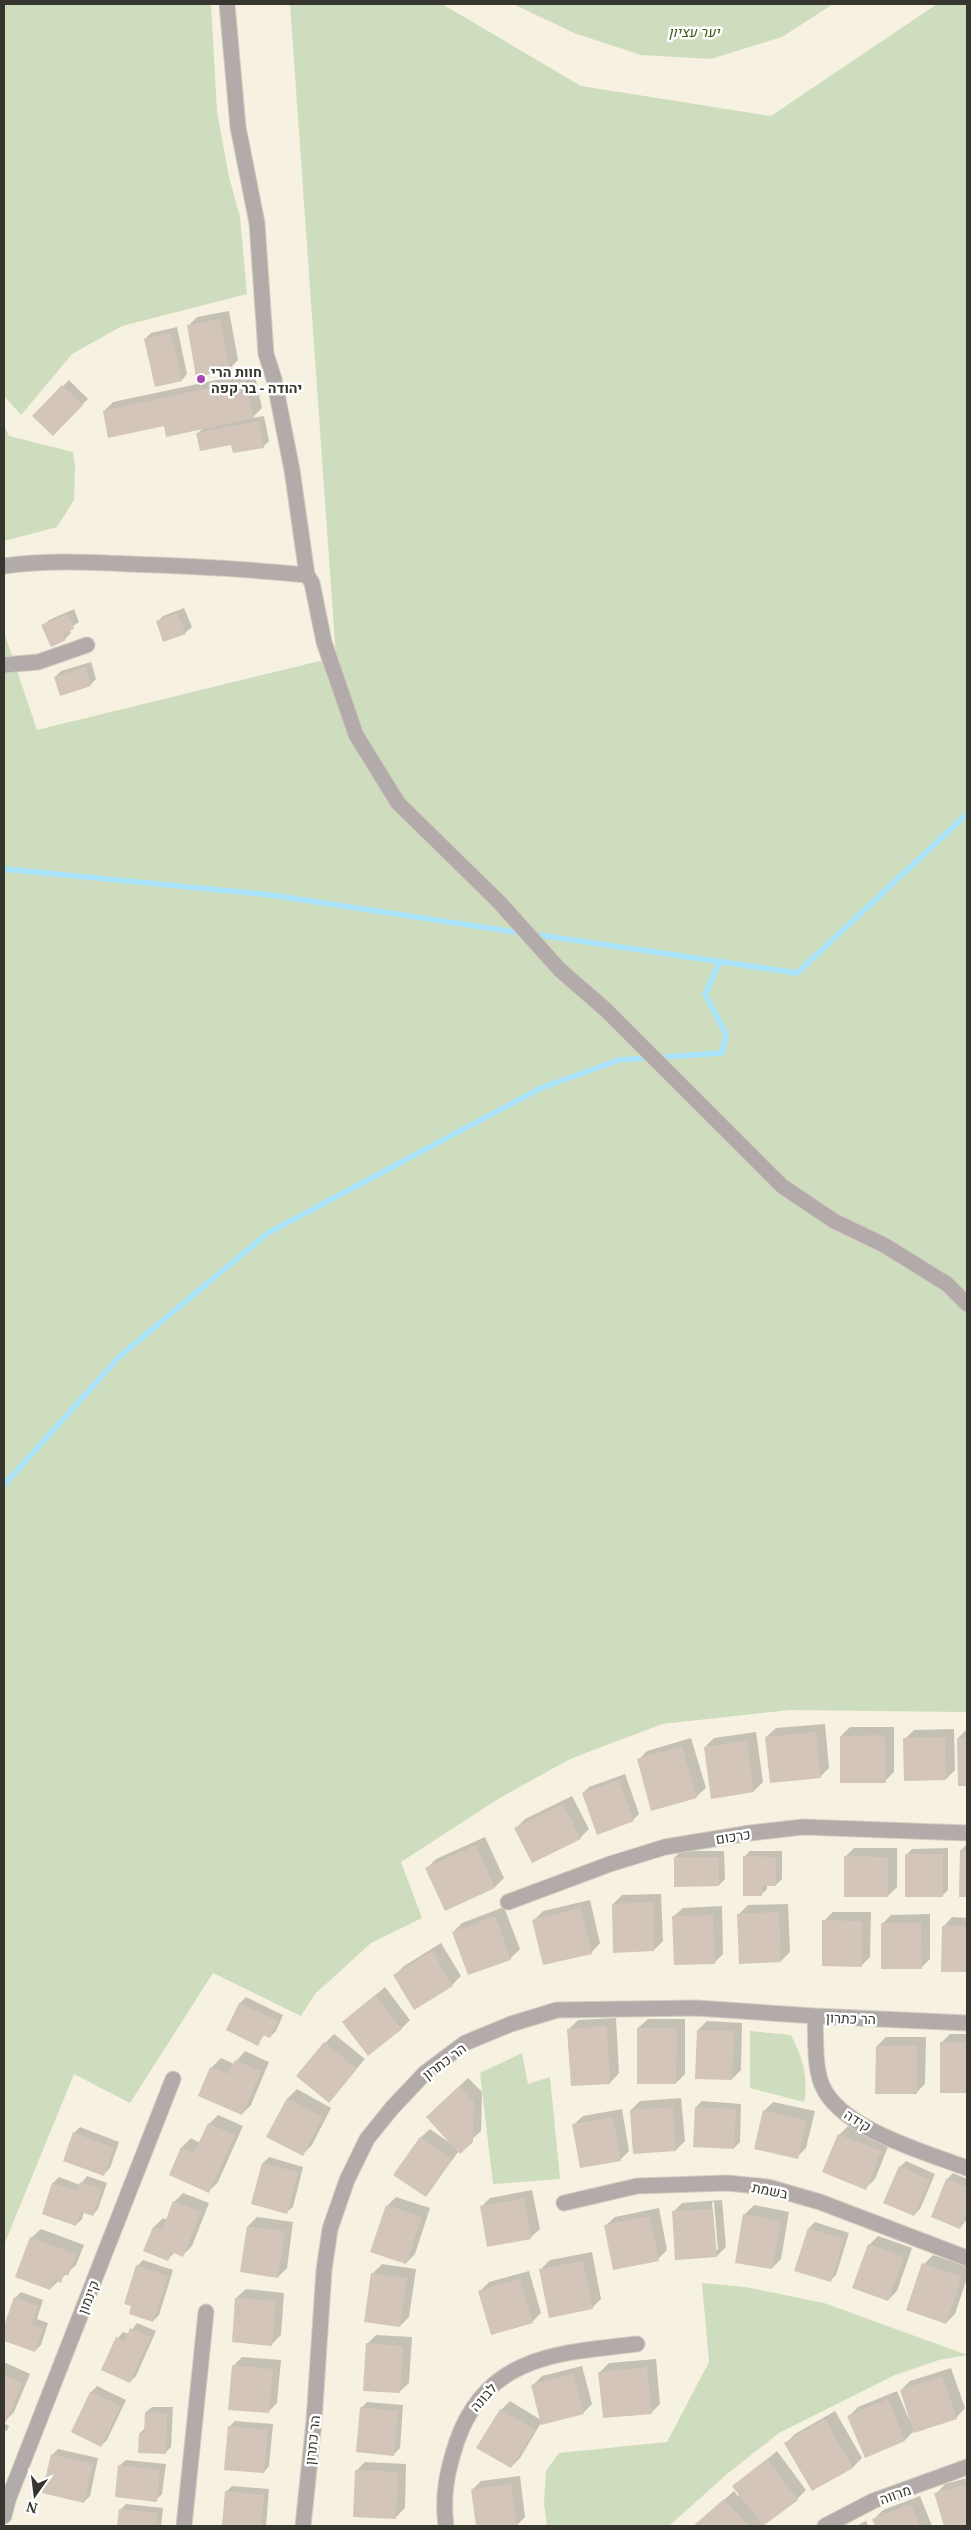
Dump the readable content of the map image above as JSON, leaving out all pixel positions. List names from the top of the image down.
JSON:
{
  "streets": {
    "street": [
      "כרכום",
      "הר כתרון",
      "קידה",
      "בשמת",
      "קינמון",
      "לבונה",
      "מרווה"
    ]
  },
  "crossings": [
    ["הר כתרון", "קידה"]
  ],
  "parks": ["יער עציון"],
  "places": ["חוות הרי יהודה - בר קפה"],
  "north": "bottom"
}
